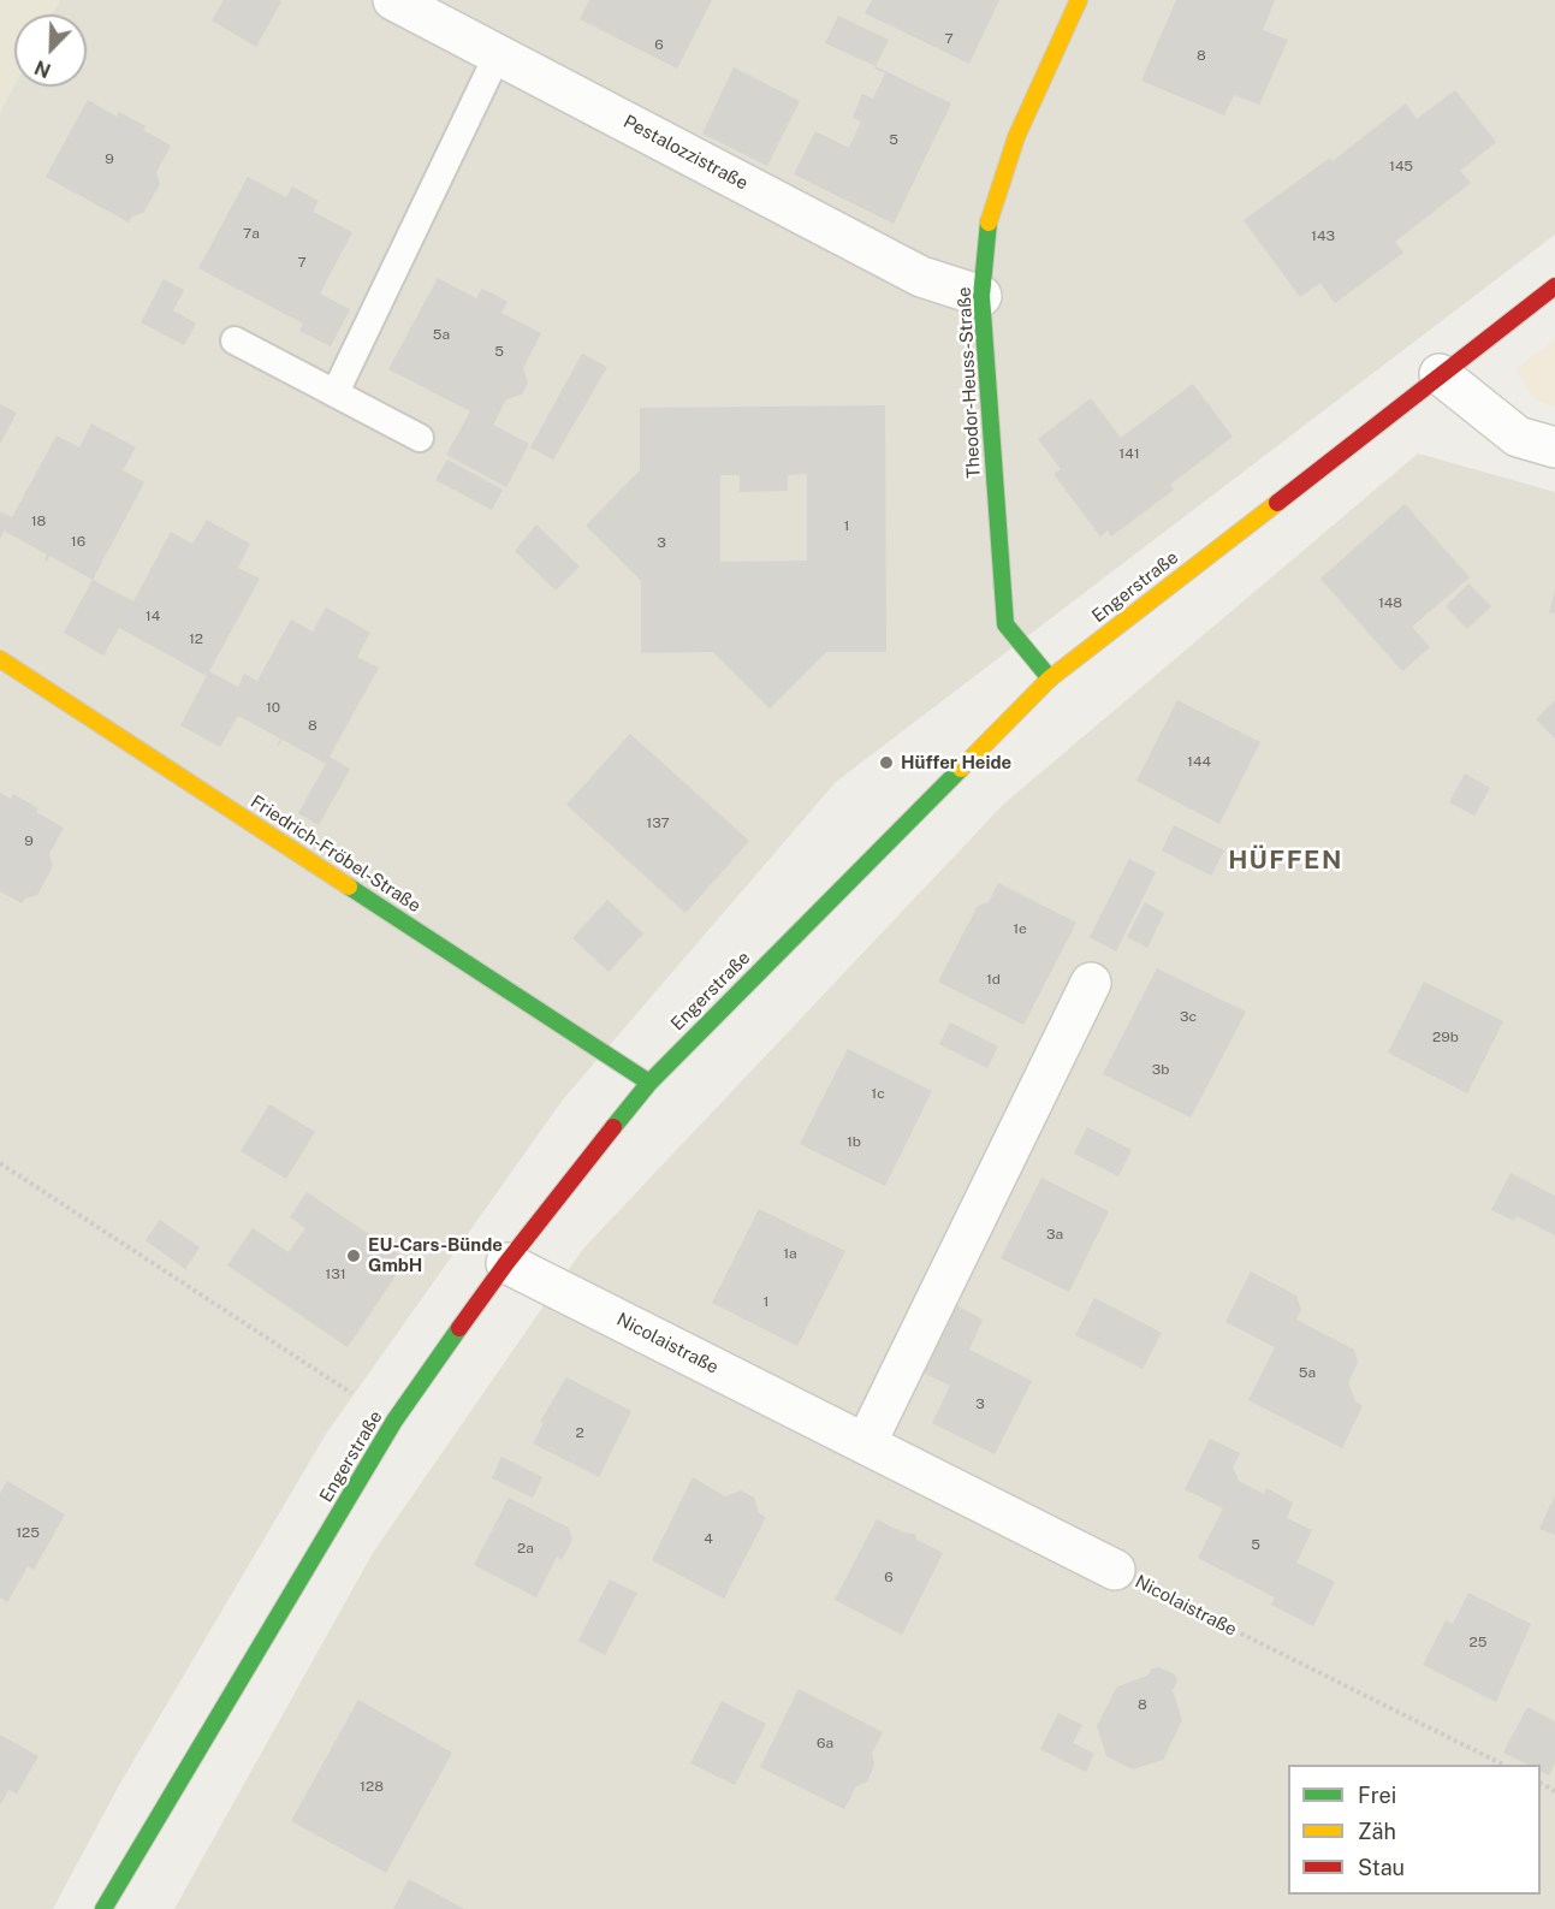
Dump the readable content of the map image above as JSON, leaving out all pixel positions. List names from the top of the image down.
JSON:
{
  "streets": {
    "main road": ["Theodor-Heuss-Straße", "Engerstraße", "Friedrich-Fröbel-Straße"],
    "street": ["Pestalozzistraße", "Nicolaistraße"]
  },
  "crossings": [
    ["Pestalozzistraße", "Theodor-Heuss-Straße"],
    ["Theodor-Heuss-Straße", "Engerstraße"],
    ["Engerstraße", "Friedrich-Fröbel-Straße"],
    ["Engerstraße", "Nicolaistraße"]
  ],
  "districts": ["HÜFFEN"],
  "places": ["Hüffer Heide", "EU-Cars-Bünde GmbH"],
  "house_numbers": [
    "7",
    "6",
    "8",
    "5",
    "9",
    "145",
    "7a",
    "143",
    "7",
    "5a",
    "5",
    "141",
    "18",
    "1",
    "16",
    "3",
    "148",
    "14",
    "12",
    "10",
    "8",
    "144",
    "137",
    "9",
    "1e",
    "1d",
    "3c",
    "29b",
    "3b",
    "1c",
    "1b",
    "3a",
    "1a",
    "131",
    "1",
    "5a",
    "3",
    "2",
    "125",
    "4",
    "5",
    "2a",
    "6",
    "25",
    "8",
    "6a",
    "128"
  ],
  "legend": ["Frei", "Zäh", "Stau"],
  "north": "bottom left"
}
